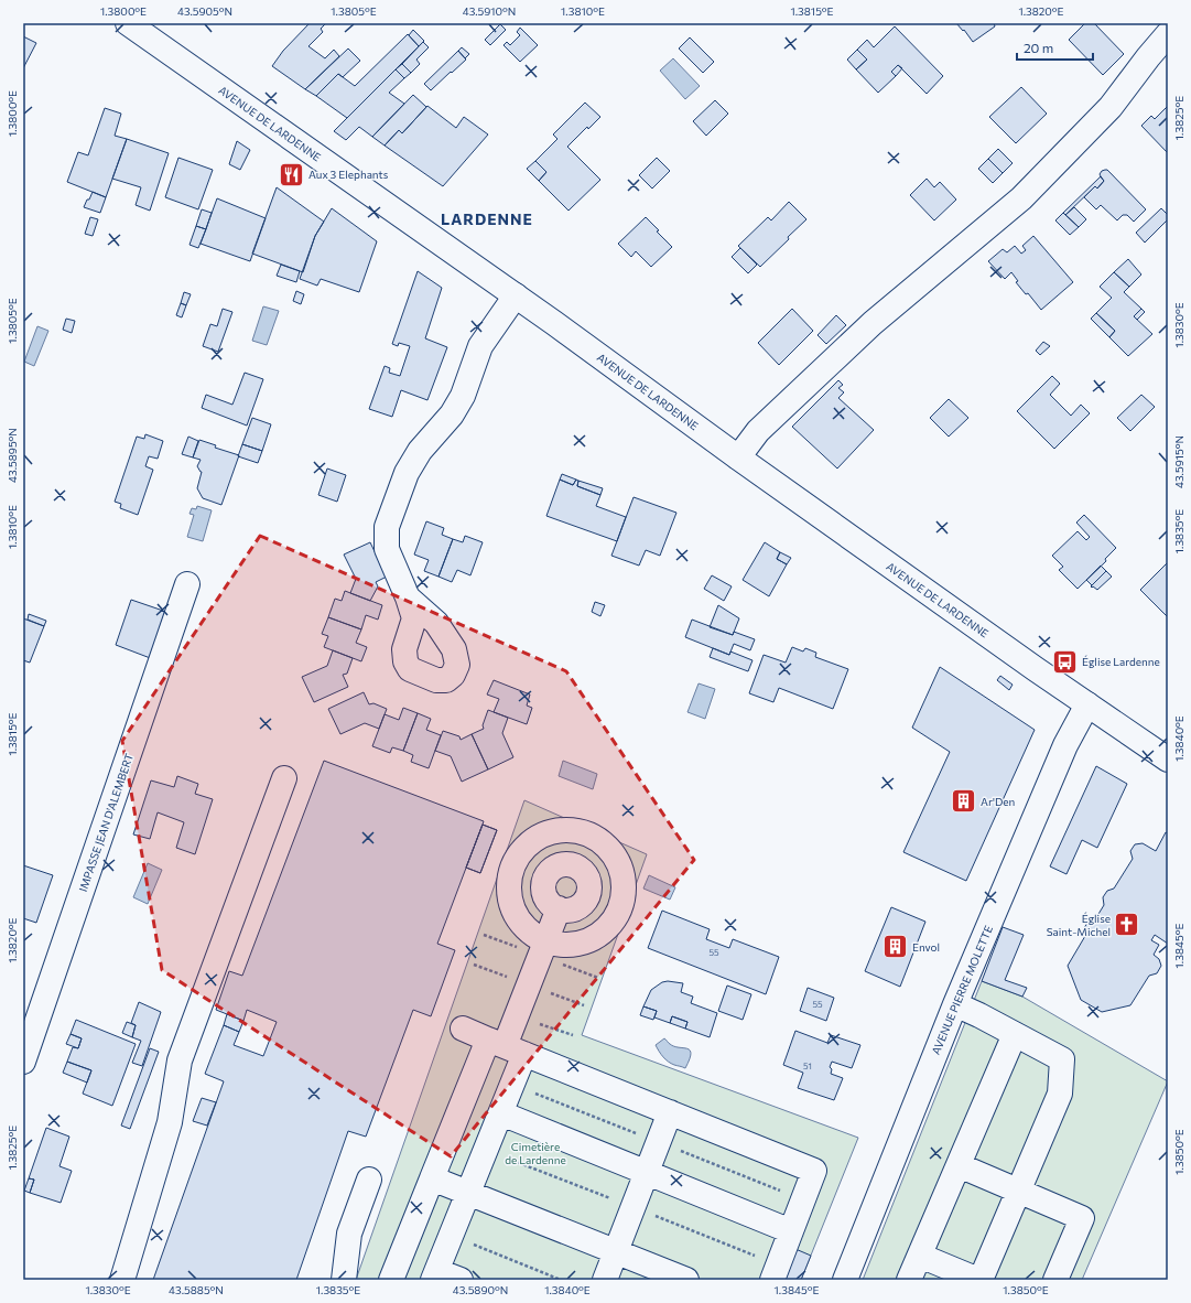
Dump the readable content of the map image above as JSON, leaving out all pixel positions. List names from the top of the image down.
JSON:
{
  "streets": {
    "street": ["AVENUE DE LARDENNE", "IMPASSE JEAN D'ALEMBERT", "AVENUE PIERRE MOLETTE"]
  },
  "crossings": [
    ["AVENUE DE LARDENNE", "AVENUE PIERRE MOLETTE"]
  ],
  "districts": ["LARDENNE"],
  "parks": ["Cimetière de Lardenne"],
  "places": {
    "restaurant": ["Aux 3 Elephants"],
    "bus stop": ["Église Lardenne"],
    "building": ["Ar'Den", "Envol"],
    "church": ["Église Saint-Michel"]
  },
  "house_numbers": ["55", "55", "51"],
  "scale_bar": "20 m",
  "coordinates": [
    "1.3800°E",
    "43.5905°N",
    "1.3805°E",
    "43.5910°N",
    "1.3810°E",
    "1.3815°E",
    "1.3820°E",
    "1.3825°E",
    "1.3830°E",
    "43.5895°N",
    "43.5915°N",
    "1.3835°E",
    "1.3840°E",
    "1.3845°E",
    "1.3850°E",
    "43.5885°N",
    "43.5890°N"
  ]
}
